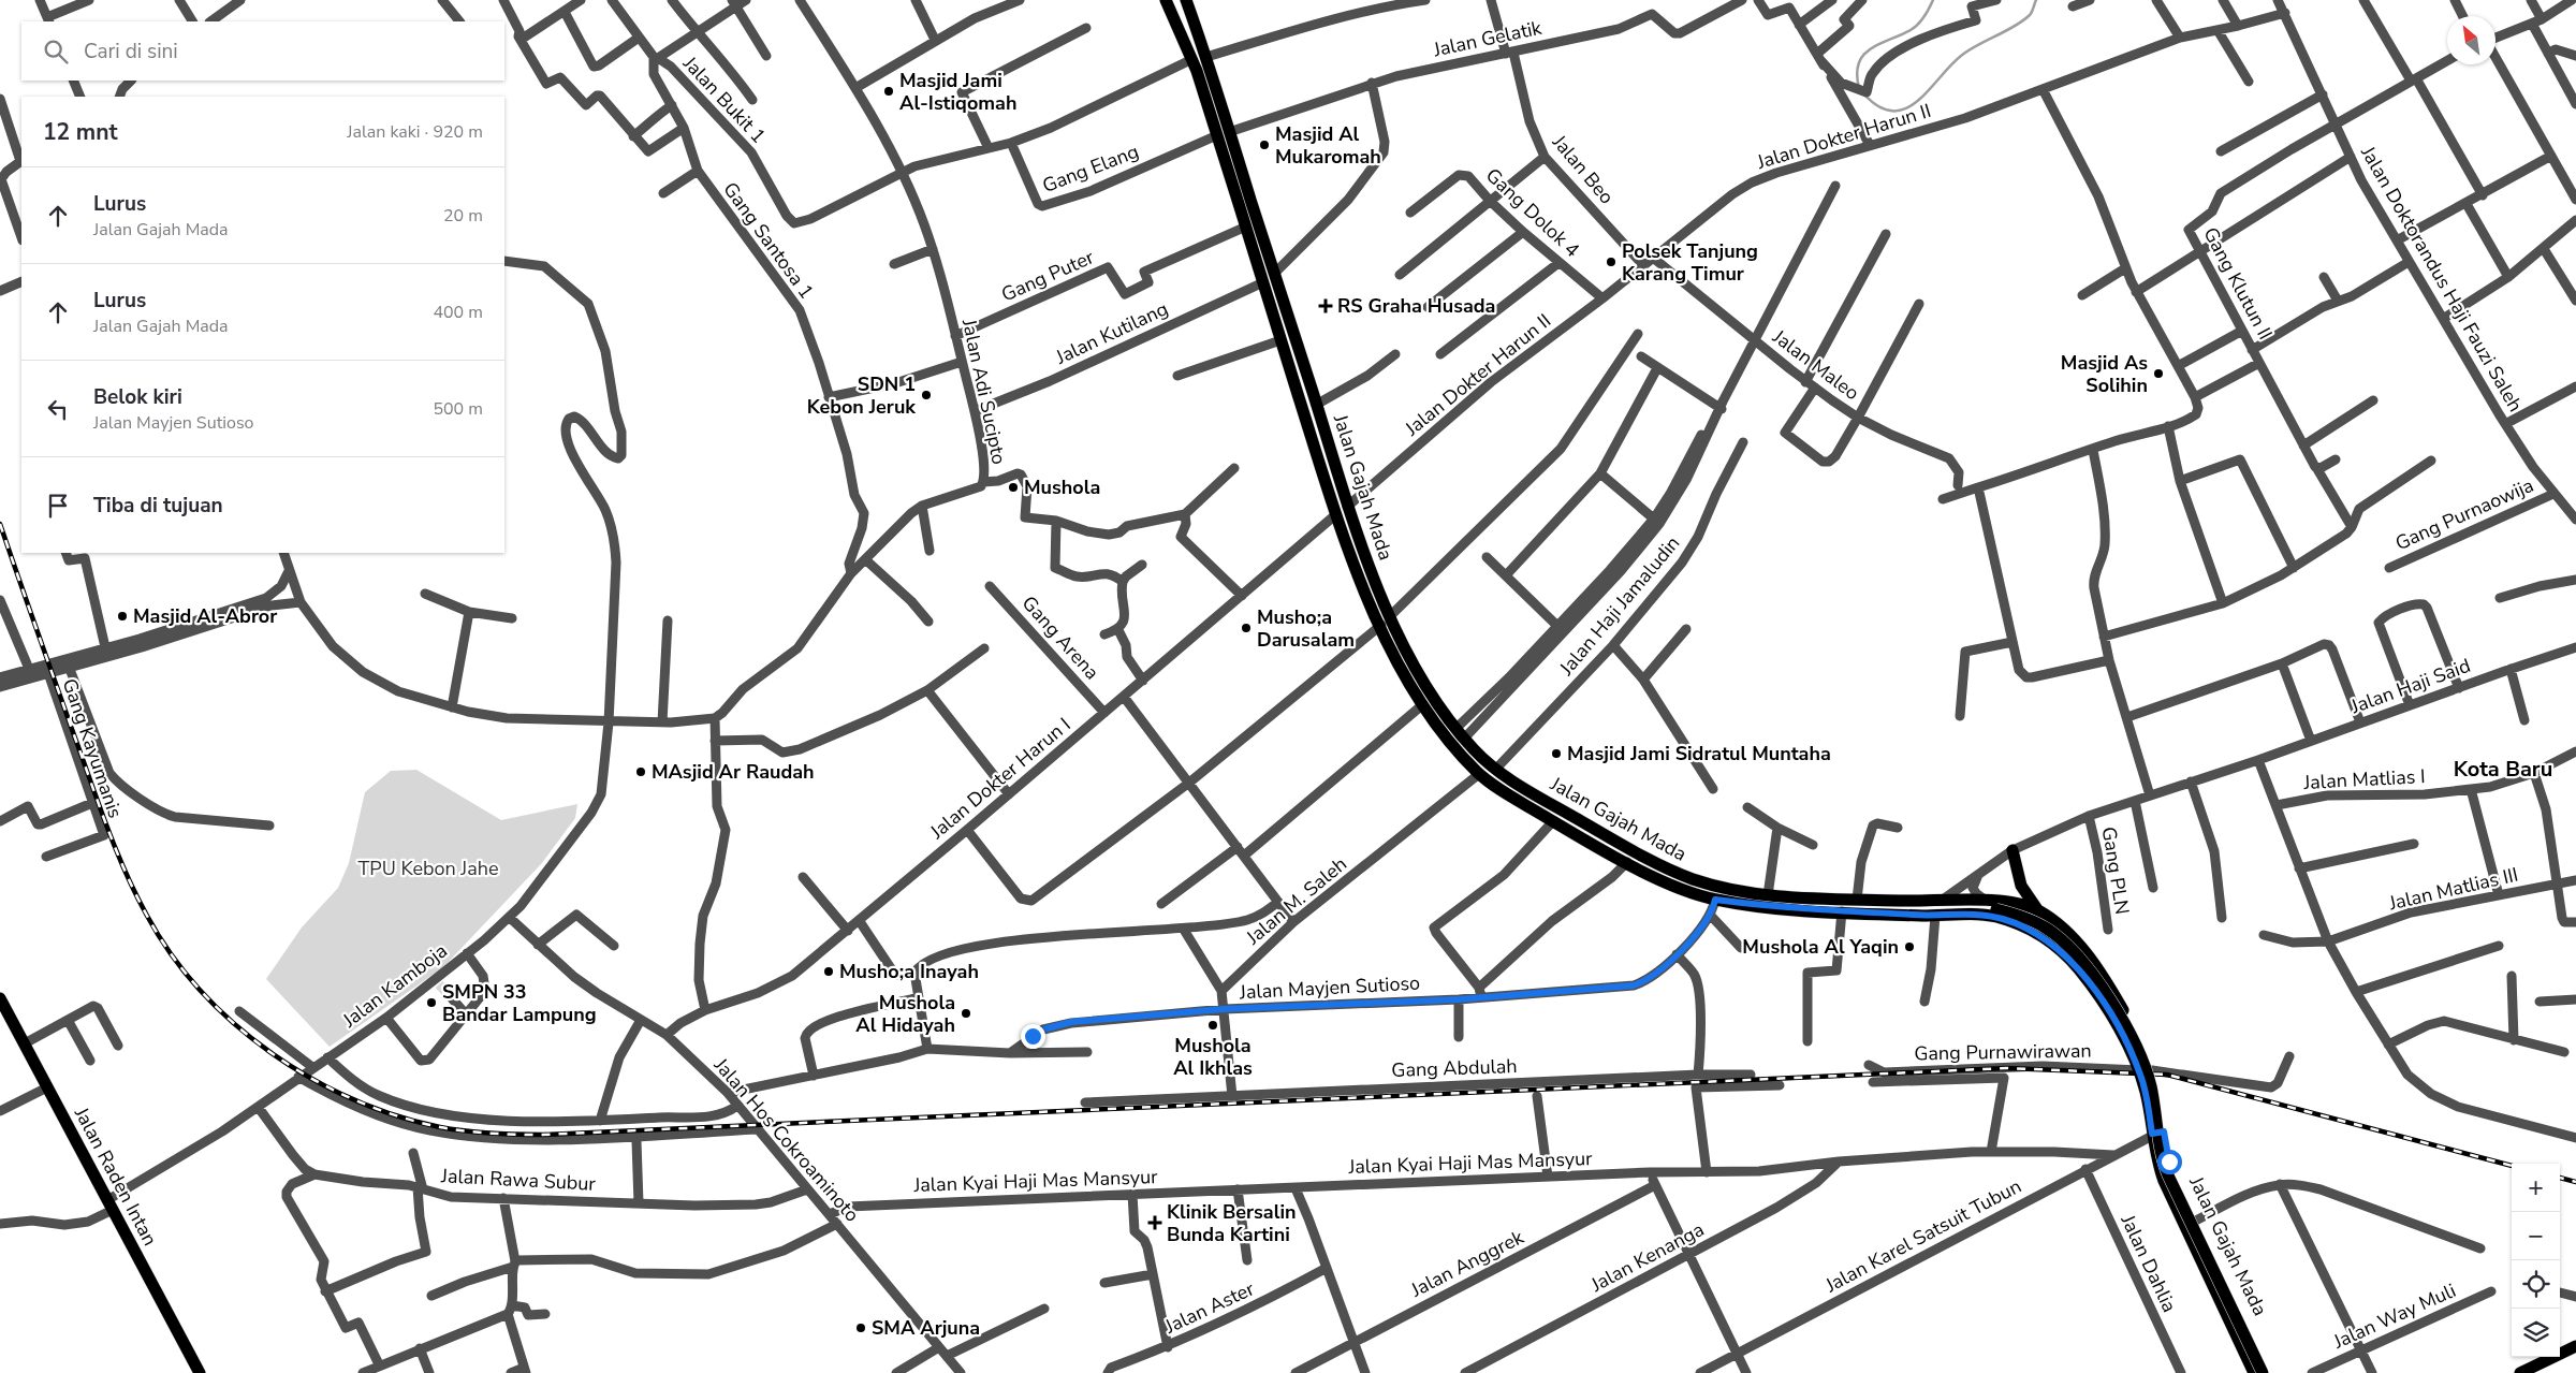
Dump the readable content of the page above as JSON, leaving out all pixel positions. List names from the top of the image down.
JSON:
{
  "streets": {
    "main road": ["Jalan Gajah Mada", "Jalan Raden Intan"],
    "street": [
      "Jalan Gelatik",
      "Jalan Bukit 1",
      "Jalan Dokter Harun II",
      "Gang Elang",
      "Jalan Beo",
      "Gang Dolok 4",
      "Gang Santosa 1",
      "Gang Puter",
      "Jalan Doktorandus Haji Fauzi Saleh",
      "Gang Klutun II",
      "Jalan Kutilang",
      "Jalan Maleo",
      "Jalan Adi Sucipto",
      "Gang Purnaowija",
      "Jalan Haji Jamaludin",
      "Gang Arena",
      "Jalan Haji Said",
      "Gang Kayumanis",
      "Jalan Dokter Harun I",
      "Jalan Matlias I",
      "Gang PLN",
      "Jalan Matlias III",
      "Jalan M. Saleh",
      "Jalan Kamboja",
      "Jalan Mayjen Sutioso",
      "Gang Purnawirawan",
      "Gang Abdulah",
      "Jalan Hos Cokroaminoto",
      "Jalan Kyai Haji Mas Mansyur",
      "Jalan Rawa Subur",
      "Jalan Karel Satsuit Tubun",
      "Jalan Kenanga",
      "Jalan Anggrek",
      "Jalan Dahlia",
      "Jalan Aster",
      "Jalan Way Muli"
    ]
  },
  "crossings": [
    ["Jalan Gelatik", "Jalan Beo"],
    ["Jalan Gelatik", "Jalan Gajah Mada"],
    ["Jalan Bukit 1", "Gang Santosa 1"],
    ["Jalan Bukit 1", "Jalan Adi Sucipto"],
    ["Jalan Dokter Harun II", "Jalan Beo"],
    ["Jalan Dokter Harun II", "Gang Dolok 4"],
    ["Jalan Dokter Harun II", "Jalan Doktorandus Haji Fauzi Saleh"],
    ["Jalan Dokter Harun II", "Jalan Maleo"],
    ["Jalan Dokter Harun II", "Jalan Gajah Mada"],
    ["Gang Elang", "Jalan Gajah Mada"],
    ["Gang Santosa 1", "Jalan Adi Sucipto"],
    ["Gang Puter", "Jalan Adi Sucipto"],
    ["Gang Puter", "Jalan Gajah Mada"],
    ["Jalan Doktorandus Haji Fauzi Saleh", "Gang Klutun II"],
    ["Jalan Doktorandus Haji Fauzi Saleh", "Gang Purnaowija"],
    ["Jalan Kutilang", "Jalan Adi Sucipto"],
    ["Jalan Kutilang", "Jalan Gajah Mada"],
    ["Jalan Gajah Mada", "Jalan Haji Jamaludin"],
    ["Jalan Gajah Mada", "Jalan Haji Said"],
    ["Jalan Gajah Mada", "Jalan Dokter Harun I"],
    ["Jalan Gajah Mada", "Jalan M. Saleh"],
    ["Jalan Gajah Mada", "Jalan Mayjen Sutioso"],
    ["Jalan Gajah Mada", "Gang Purnawirawan"],
    ["Jalan Gajah Mada", "Jalan Karel Satsuit Tubun"],
    ["Gang Arena", "Jalan Dokter Harun I"],
    ["Jalan Haji Said", "Gang PLN"],
    ["Jalan Dokter Harun I", "Jalan Hos Cokroaminoto"],
    ["Jalan Kamboja", "Jalan Hos Cokroaminoto"],
    ["Jalan Kamboja", "Jalan Raden Intan"],
    ["Jalan Hos Cokroaminoto", "Jalan Kyai Haji Mas Mansyur"],
    ["Jalan Hos Cokroaminoto", "Jalan Rawa Subur"],
    ["Jalan Kyai Haji Mas Mansyur", "Jalan Karel Satsuit Tubun"],
    ["Jalan Kyai Haji Mas Mansyur", "Jalan Kenanga"],
    ["Jalan Karel Satsuit Tubun", "Jalan Dahlia"]
  ],
  "districts": ["Kota Baru"],
  "parks": ["TPU Kebon Jahe"],
  "places": {
    "other": [
      "Masjid Jami Al-Istiqomah",
      "Masjid Al Mukaromah",
      "Polsek Tanjung Karang Timur",
      "Masjid As Solihin",
      "SDN 1 Kebon Jeruk",
      "Mushola",
      "Masjid Al-Abror",
      "Musho;a Darusalam",
      "Masjid Jami Sidratul Muntaha",
      "MAsjid Ar Raudah",
      "Mushola Al Yaqin",
      "Musho;a Inayah",
      "SMPN 33 Bandar Lampung",
      "Mushola Al Hidayah",
      "Mushola Al Ikhlas",
      "SMA Arjuna"
    ],
    "health": ["RS Graha Husada", "Klinik Bersalin Bunda Kartini"]
  },
  "north": "top left",
  "page": {
    "search": "Cari di sini",
    "heading": ["12 mnt", "Jalan kaki · 920 m"],
    "list": [
      ["Lurus", "Jalan Gajah Mada", "20 m"],
      ["Lurus", "Jalan Gajah Mada", "400 m"],
      ["Belok kiri", "Jalan Mayjen Sutioso", "500 m"],
      "Tiba di tujuan"
    ],
    "map_buttons": ["+", "−"]
  }
}
